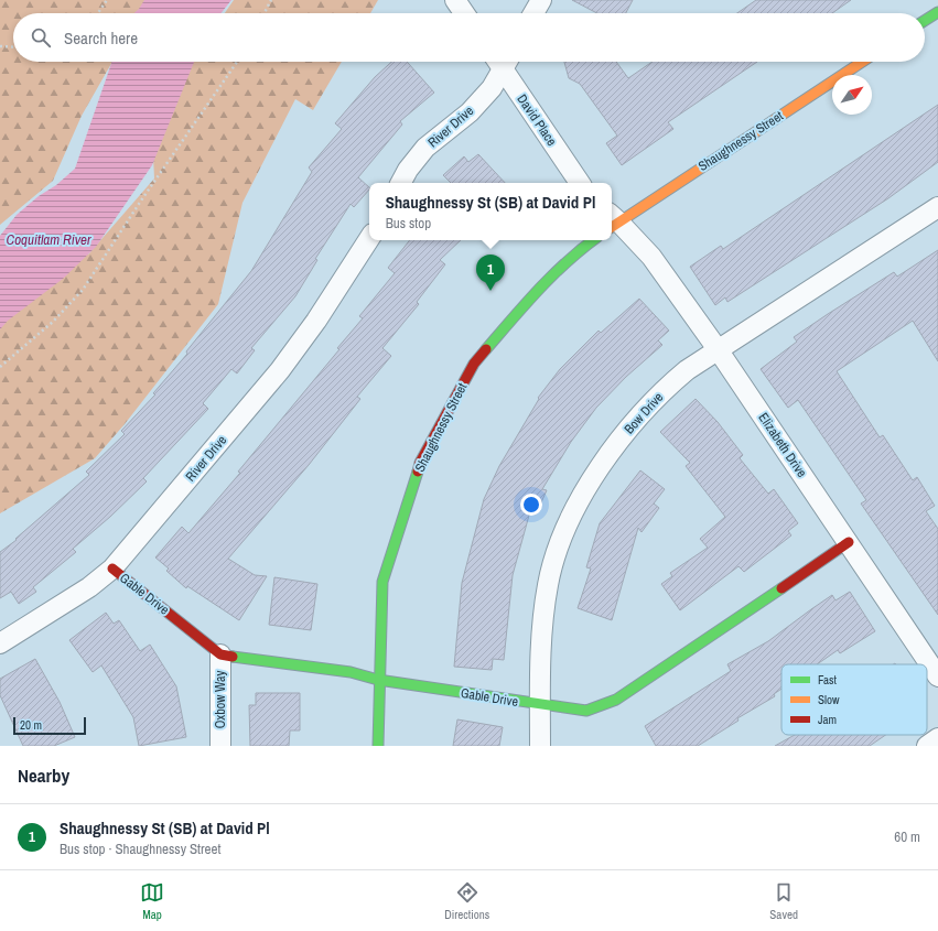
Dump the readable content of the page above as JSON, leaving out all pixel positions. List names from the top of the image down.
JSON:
{
  "streets": {
    "street": [
      "David Place",
      "River Drive",
      "Shaughnessy Street",
      "Bow Drive",
      "Elizabeth Drive",
      "Gable Drive",
      "Oxbow Way"
    ]
  },
  "crossings": [
    ["River Drive", "Gable Drive"],
    ["Shaughnessy Street", "Elizabeth Drive"],
    ["Shaughnessy Street", "Gable Drive"],
    ["Bow Drive", "Elizabeth Drive"],
    ["Bow Drive", "Gable Drive"],
    ["Elizabeth Drive", "Gable Drive"],
    ["Gable Drive", "Oxbow Way"]
  ],
  "water": ["Coquitlam River"],
  "legend": ["Fast", "Slow", "Jam"],
  "scale_bar": "20 m",
  "north": "top right",
  "page": {
    "search": "Search here",
    "popup": ["Shaughnessy St (SB) at David Pl", "Bus stop"],
    "pins": "1",
    "scale": "20 m",
    "heading": "Nearby",
    "list": [
      {
        "mark": "1",
        "name": "Shaughnessy St (SB) at David Pl",
        "note": "Bus stop · Shaughnessy Street",
        "value": "60 m"
      }
    ],
    "nav": ["Map", "Directions", "Saved"]
  }
}
